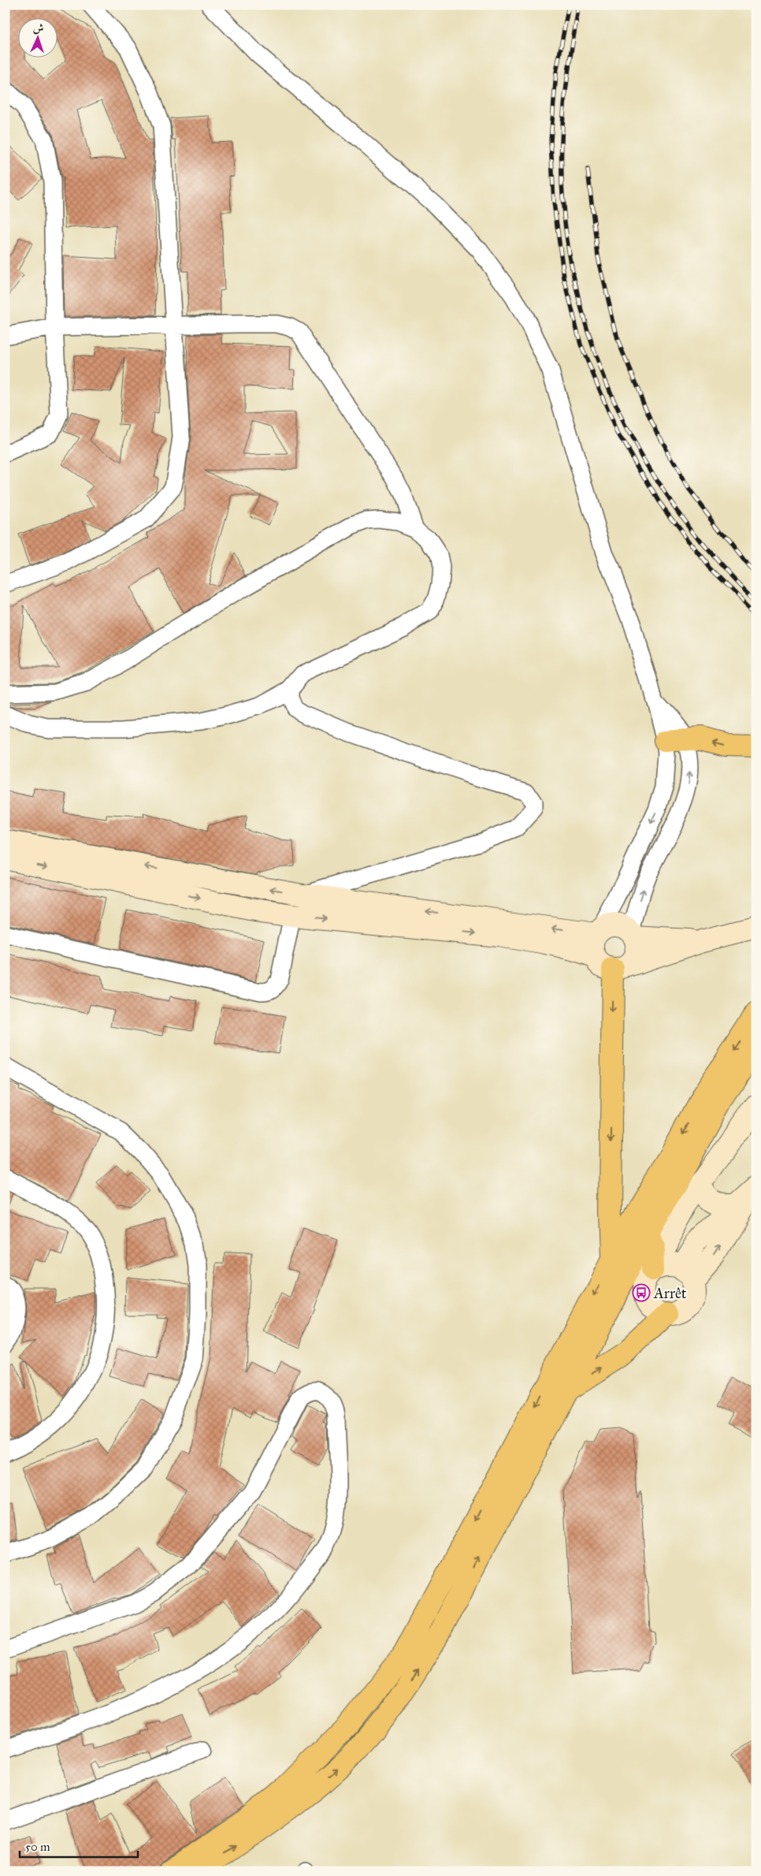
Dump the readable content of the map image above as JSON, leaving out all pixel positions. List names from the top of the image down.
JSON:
{
  "places": {
    "bus stop": ["Arrêt"]
  },
  "scale_bar": "50 m",
  "north": "top"
}
